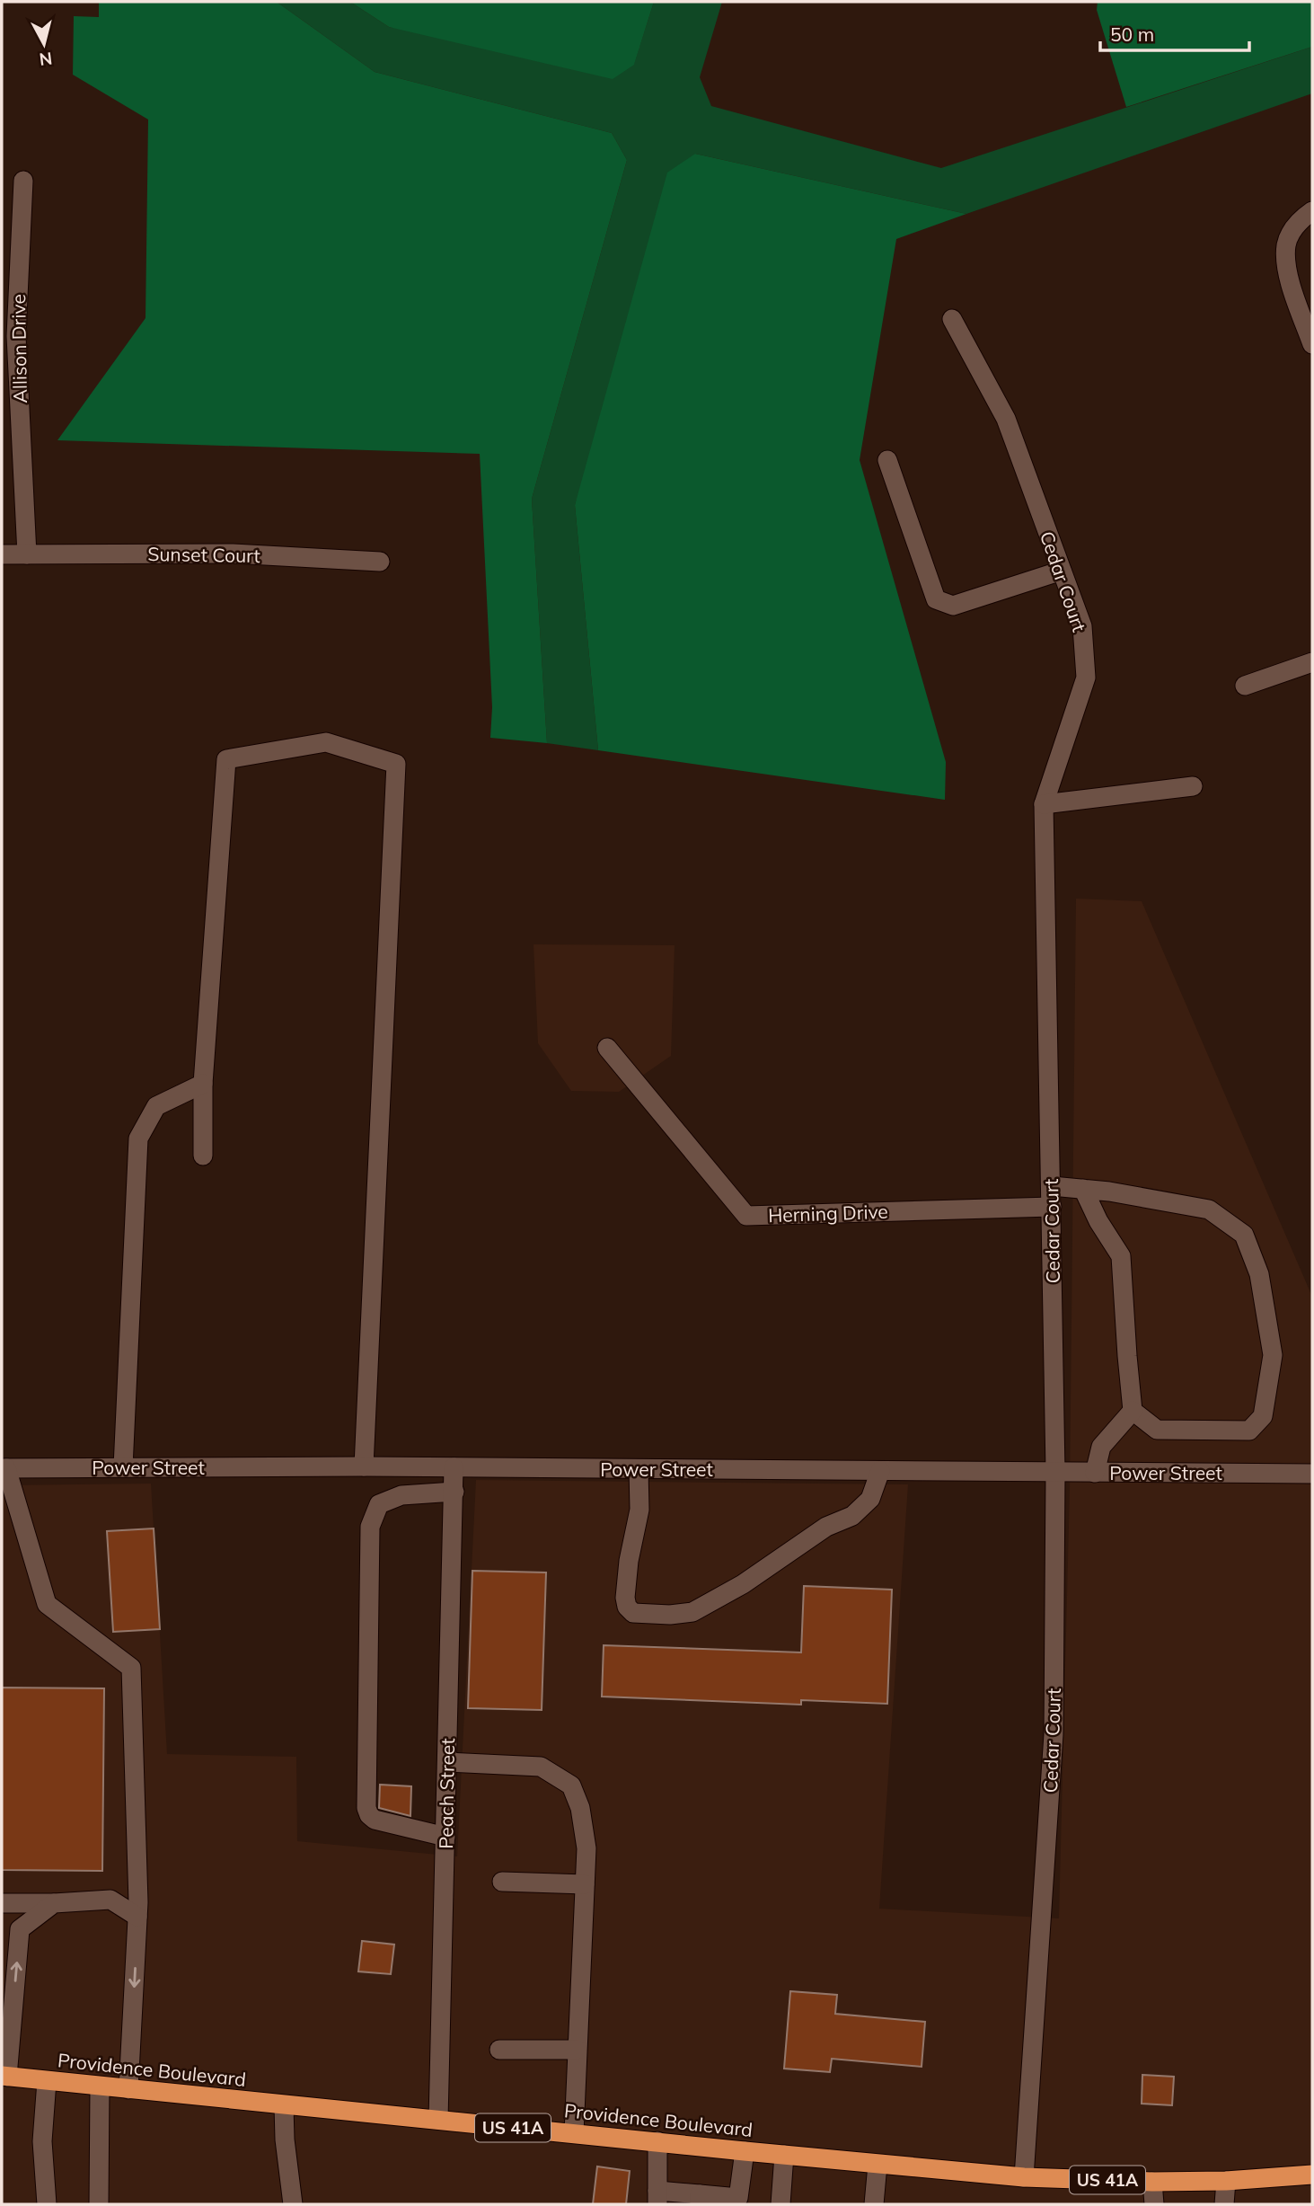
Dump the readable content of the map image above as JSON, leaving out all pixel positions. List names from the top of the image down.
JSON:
{
  "streets": {
    "highway": ["Providence Boulevard", "US 41A"],
    "street": [
      "Allison Drive",
      "Sunset Court",
      "Cedar Court",
      "Herning Drive",
      "Power Street",
      "Peach Street"
    ]
  },
  "crossings": [
    ["Allison Drive", "Sunset Court"],
    ["Cedar Court", "Herning Drive"],
    ["Cedar Court", "Power Street"],
    ["Cedar Court", "Providence Boulevard"],
    ["Power Street", "Peach Street"],
    ["Peach Street", "Providence Boulevard"]
  ],
  "scale_bar": "50 m",
  "north": "bottom"
}
